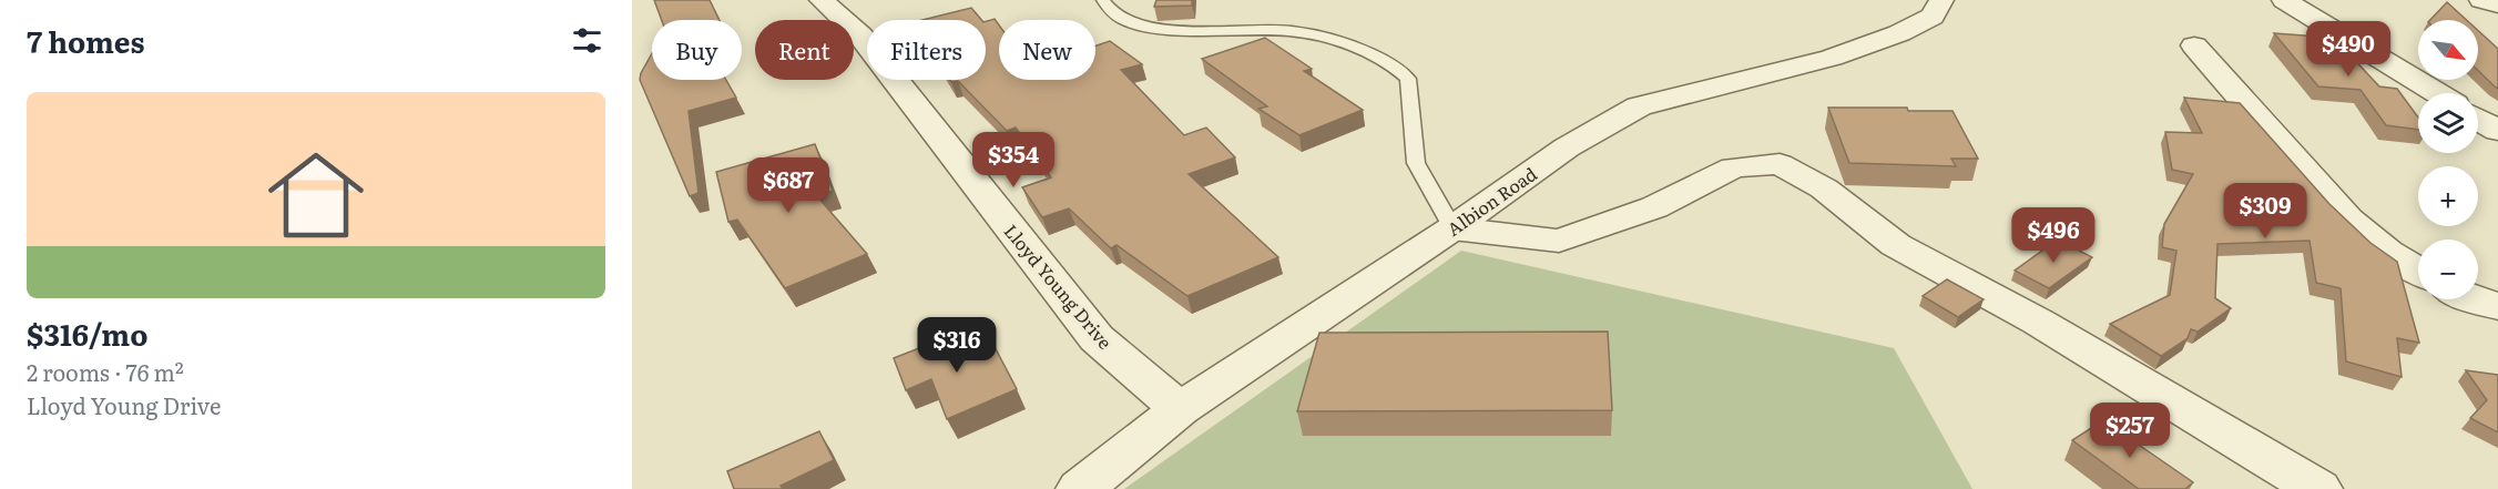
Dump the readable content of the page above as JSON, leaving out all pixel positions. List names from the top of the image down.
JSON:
{
  "streets": {
    "street": ["Albion Road", "Lloyd Young Drive"]
  },
  "crossings": [
    ["Albion Road", "Lloyd Young Drive"]
  ],
  "north": "bottom right",
  "page": {
    "heading": "7 homes",
    "map_buttons": ["+", "−"],
    "chip": [
      "Buy",
      "Rent",
      "Filters",
      "New"
    ],
    "price": [
      "$490",
      "$354",
      "$687",
      "$309",
      "$496",
      "$316",
      "$257"
    ],
    "list": [
      {
        "name": "$316/mo",
        "note": "2 rooms · 76 m² · Lloyd Young Drive"
      }
    ]
  }
}
